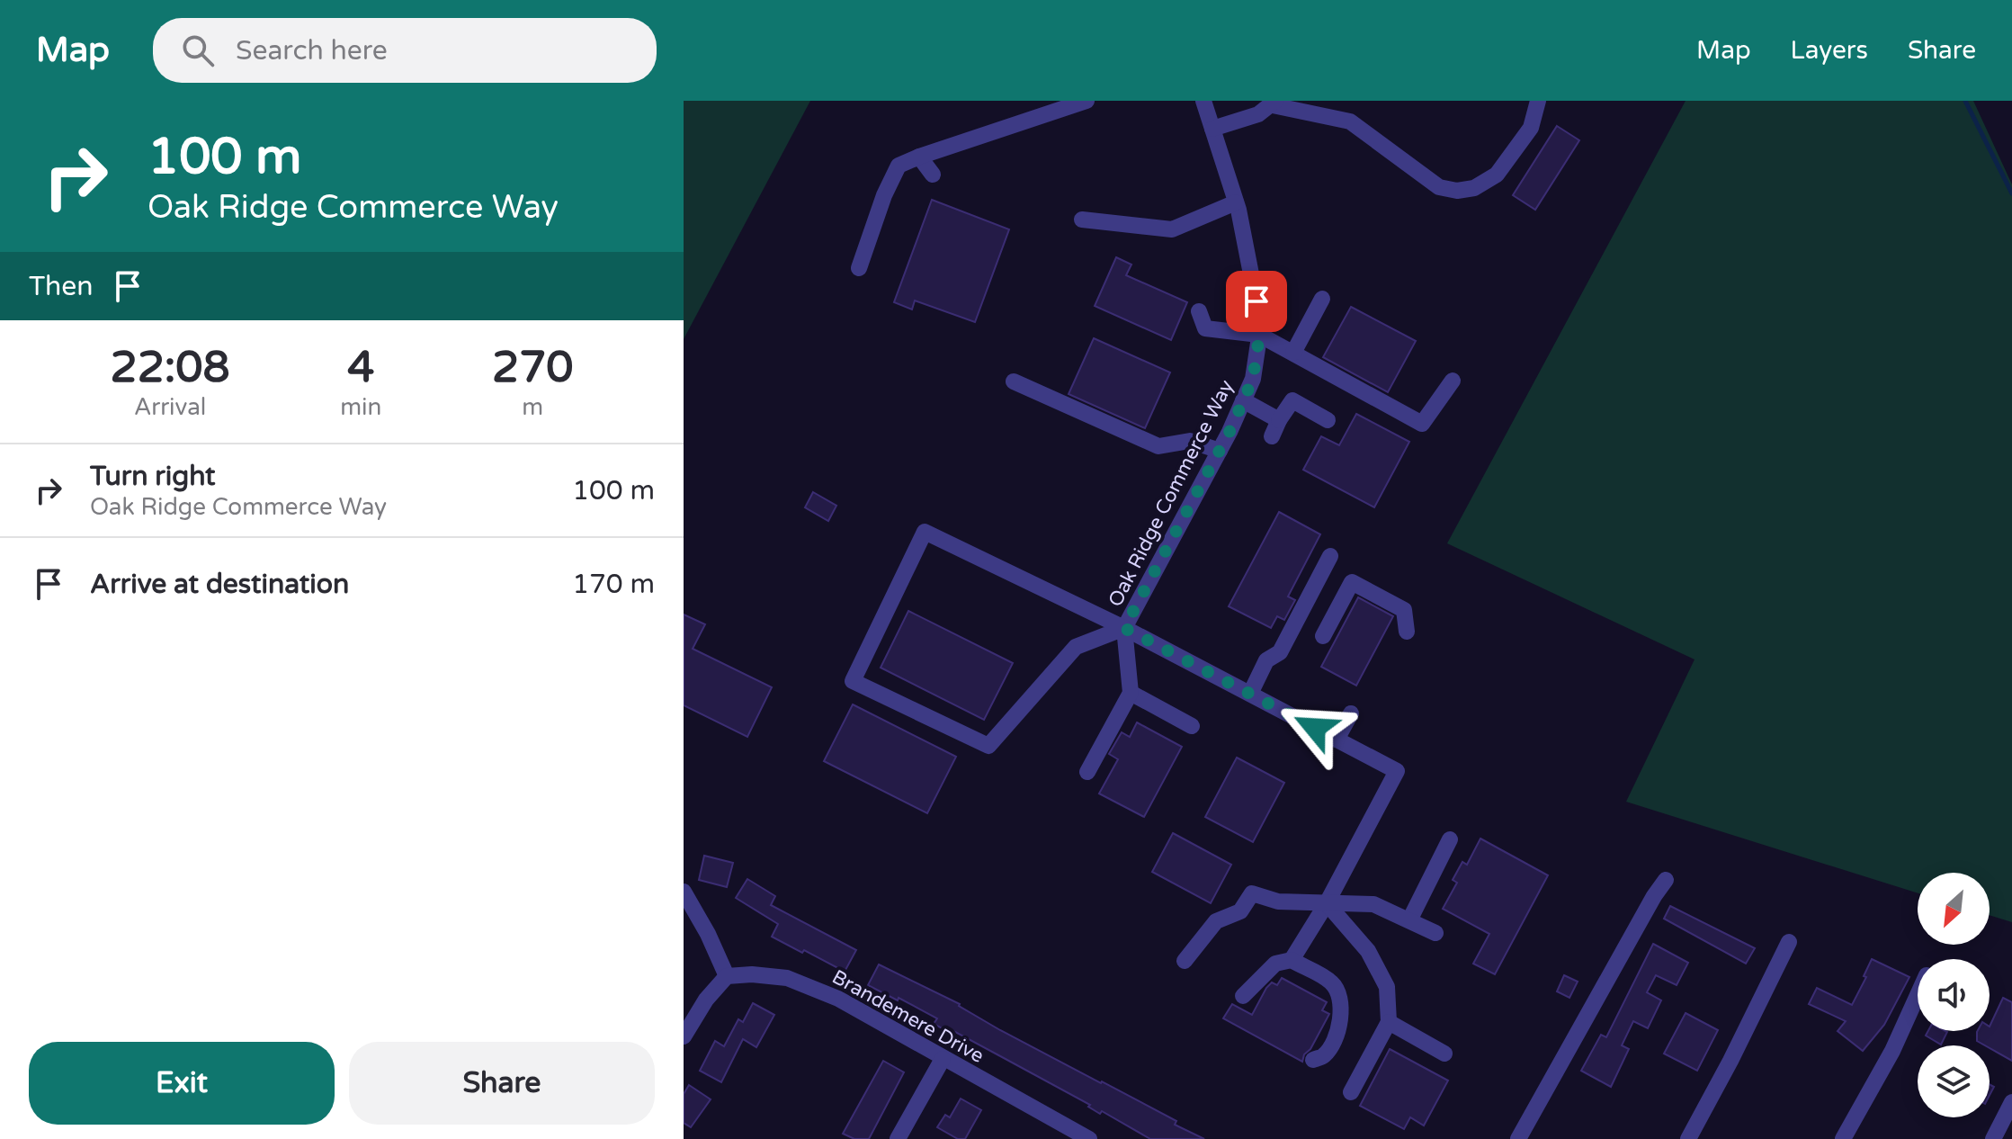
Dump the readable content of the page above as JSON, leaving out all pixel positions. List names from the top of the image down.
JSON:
{
  "streets": {
    "street": ["Oak Ridge Commerce Way", "Brandemere Drive"]
  },
  "north": "bottom left",
  "page": {
    "header": "Map",
    "search": "Search here",
    "nav": ["Map", "Layers", "Share"],
    "turn": ["100 m", "Oak Ridge Commerce Way"],
    "then": "Then",
    "eta": [
      "22:08",
      "Arrival",
      "4",
      "min",
      "270",
      "m"
    ],
    "list": [
      {
        "name": "Turn right",
        "note": "Oak Ridge Commerce Way",
        "value": "100 m"
      },
      {
        "name": "Arrive at destination",
        "value": "170 m"
      }
    ],
    "buttons": ["Exit", "Share"]
  }
}
